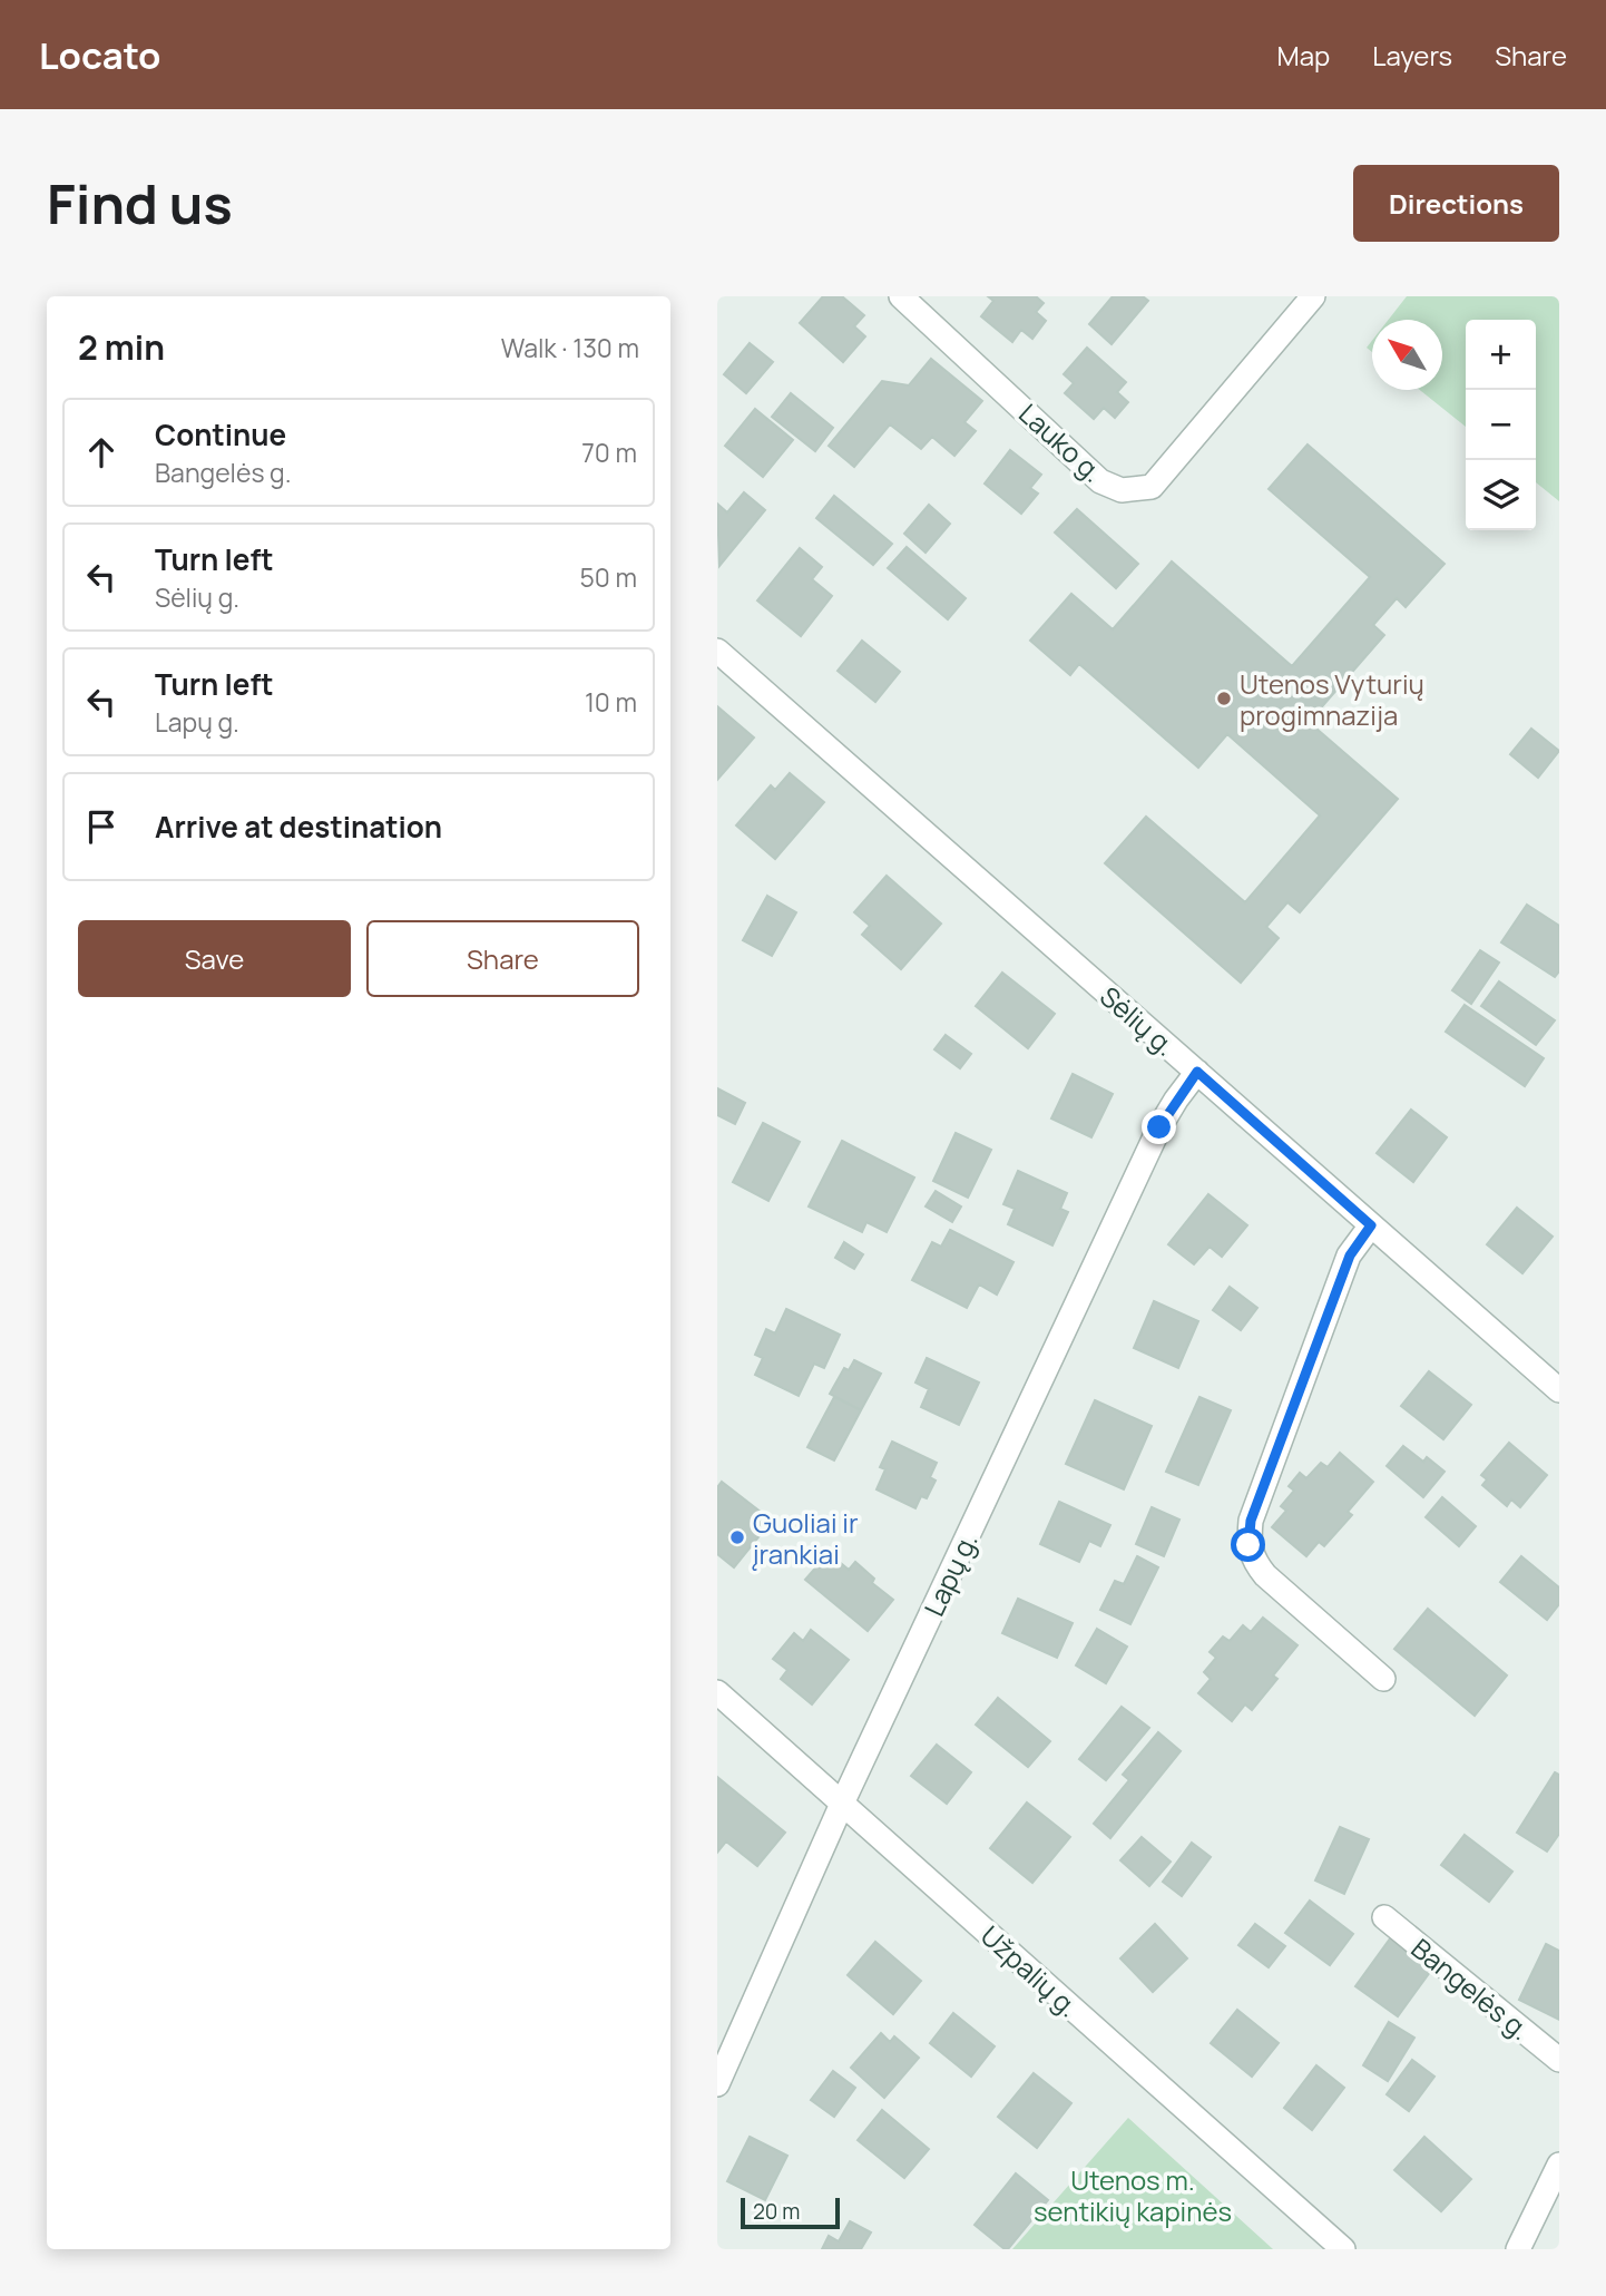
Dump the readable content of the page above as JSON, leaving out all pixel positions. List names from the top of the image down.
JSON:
{
  "streets": {
    "street": [
      "Lauko g.",
      "Sėlių g.",
      "Lapų g.",
      "Užpalių g.",
      "Bangelės g."
    ]
  },
  "crossings": [
    ["Sėlių g.", "Lapų g."],
    ["Lapų g.", "Užpalių g."]
  ],
  "parks": ["Utenos m. sentikių kapinės"],
  "places": ["Utenos Vyturių progimnazija", "Guoliai ir įrankiai"],
  "scale_bar": "20 m",
  "north": "top left",
  "page": {
    "header": "Locato",
    "nav": ["Map", "Layers", "Share"],
    "buttons": [
      "Directions",
      ["Save", "Share"]
    ],
    "title": "Find us",
    "heading": ["2 min", "Walk · 130 m"],
    "map_buttons": ["+", "−"],
    "list": [
      ["Continue", "Bangelės g.", "70 m"],
      ["Turn left", "Sėlių g.", "50 m"],
      ["Turn left", "Lapų g.", "10 m"],
      "Arrive at destination"
    ],
    "scale": "20 m"
  }
}
